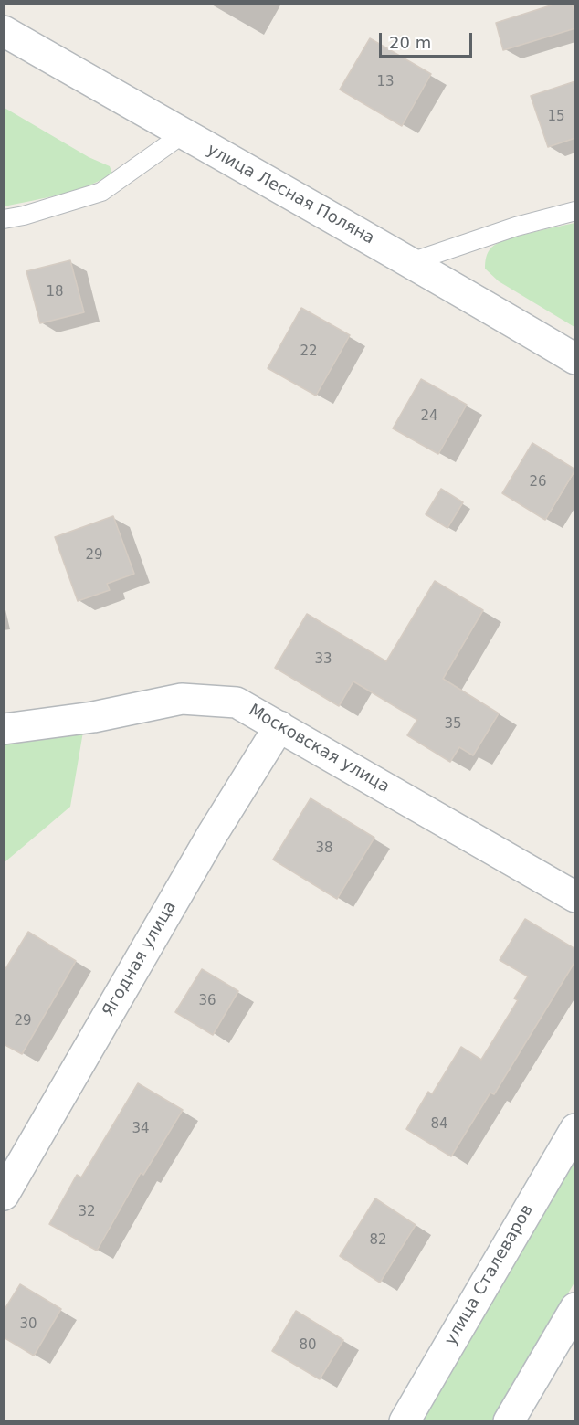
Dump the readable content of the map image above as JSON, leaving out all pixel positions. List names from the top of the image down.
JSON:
{
  "streets": {
    "street": [
      "улица Лесная Поляна",
      "Московская улица",
      "Ягодная улица",
      "улица Сталеваров"
    ]
  },
  "crossings": [
    ["Московская улица", "Ягодная улица"]
  ],
  "house_numbers": [
    "13",
    "15",
    "18",
    "22",
    "24",
    "26",
    "29",
    "33",
    "35",
    "38",
    "36",
    "29",
    "84",
    "34",
    "32",
    "82",
    "30",
    "80"
  ],
  "scale_bar": "20 m"
}
